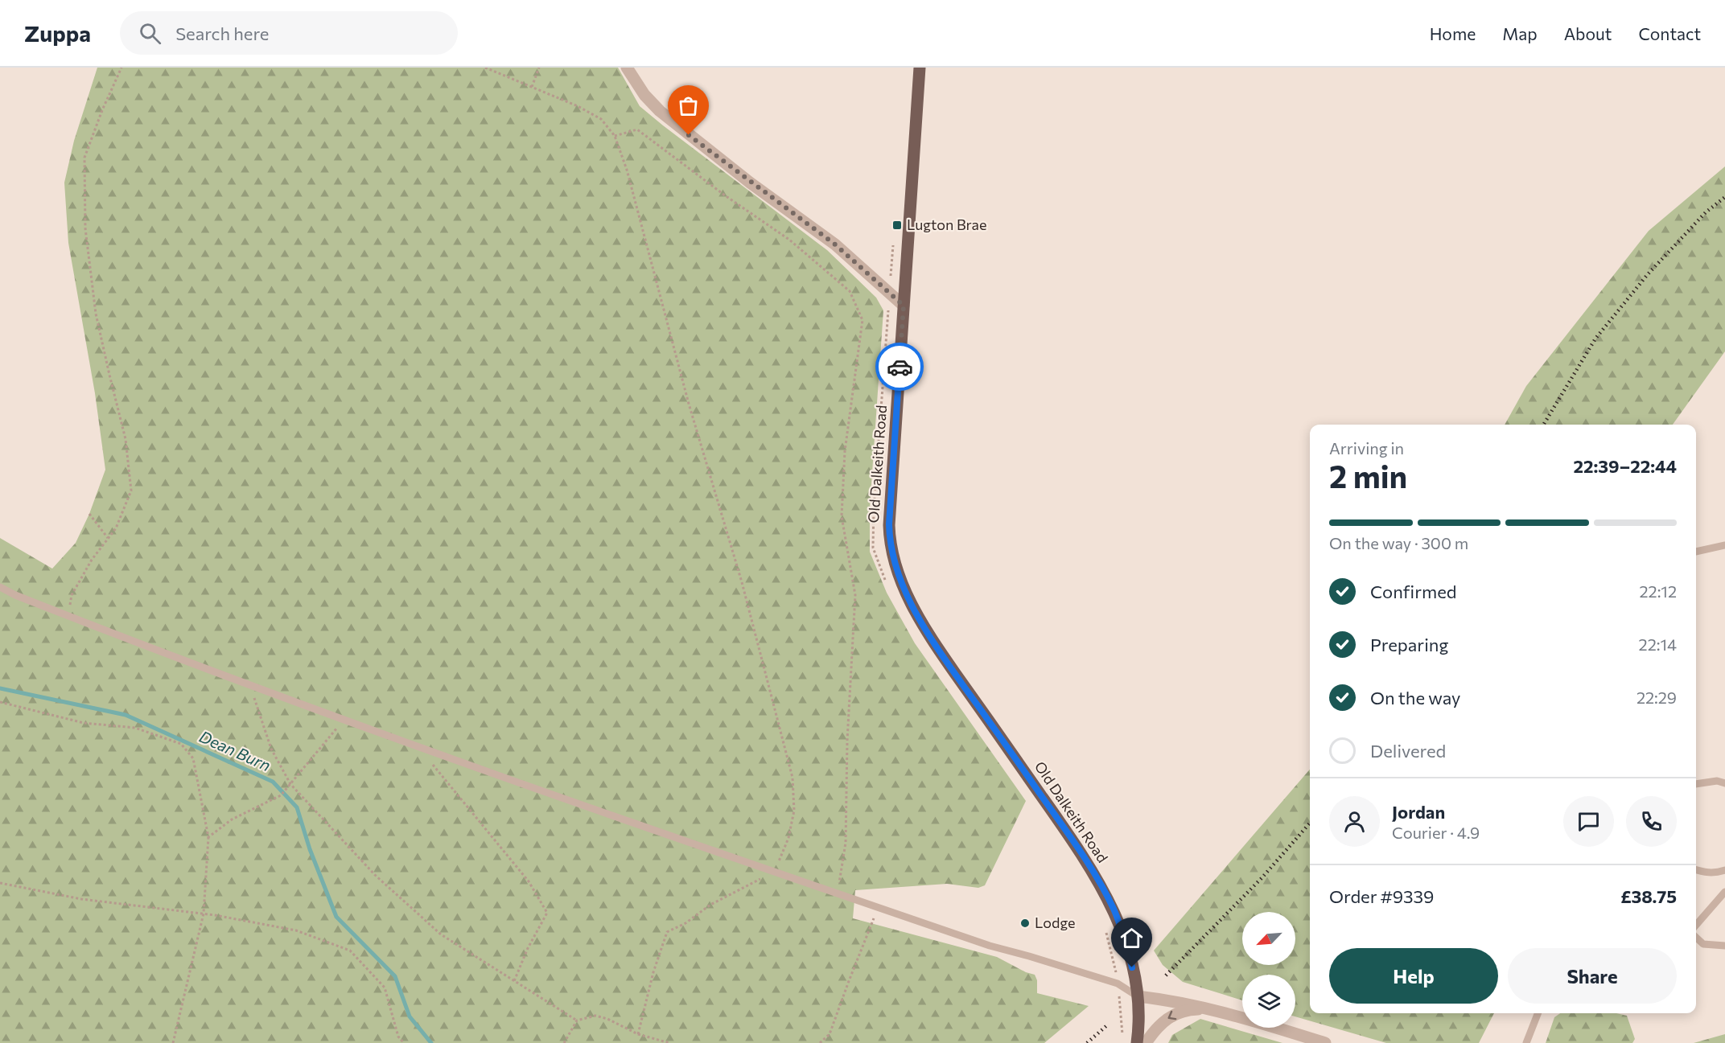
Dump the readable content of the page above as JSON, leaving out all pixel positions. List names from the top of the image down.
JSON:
{
  "streets": {
    "main road": ["Old Dalkeith Road"]
  },
  "water": ["Dean Burn"],
  "places": {
    "transit": ["Lugton Brae"],
    "other": ["Lodge"]
  },
  "north": "bottom left",
  "page": {
    "header": "Zuppa",
    "search": "Search here",
    "nav": [
      "Home",
      "Map",
      "About",
      "Contact"
    ],
    "heading": ["2 min", "Arriving in", "22:39–22:44"],
    "panel": [
      "Jordan",
      "Courier · 4.9",
      "Order #9339",
      "£38.75"
    ],
    "bar": "On the way · 300 m",
    "list": [
      ["Confirmed", "22:12"],
      ["Preparing", "22:14"],
      ["On the way", "22:29"],
      "Delivered"
    ],
    "buttons": ["Help", "Share"]
  }
}
